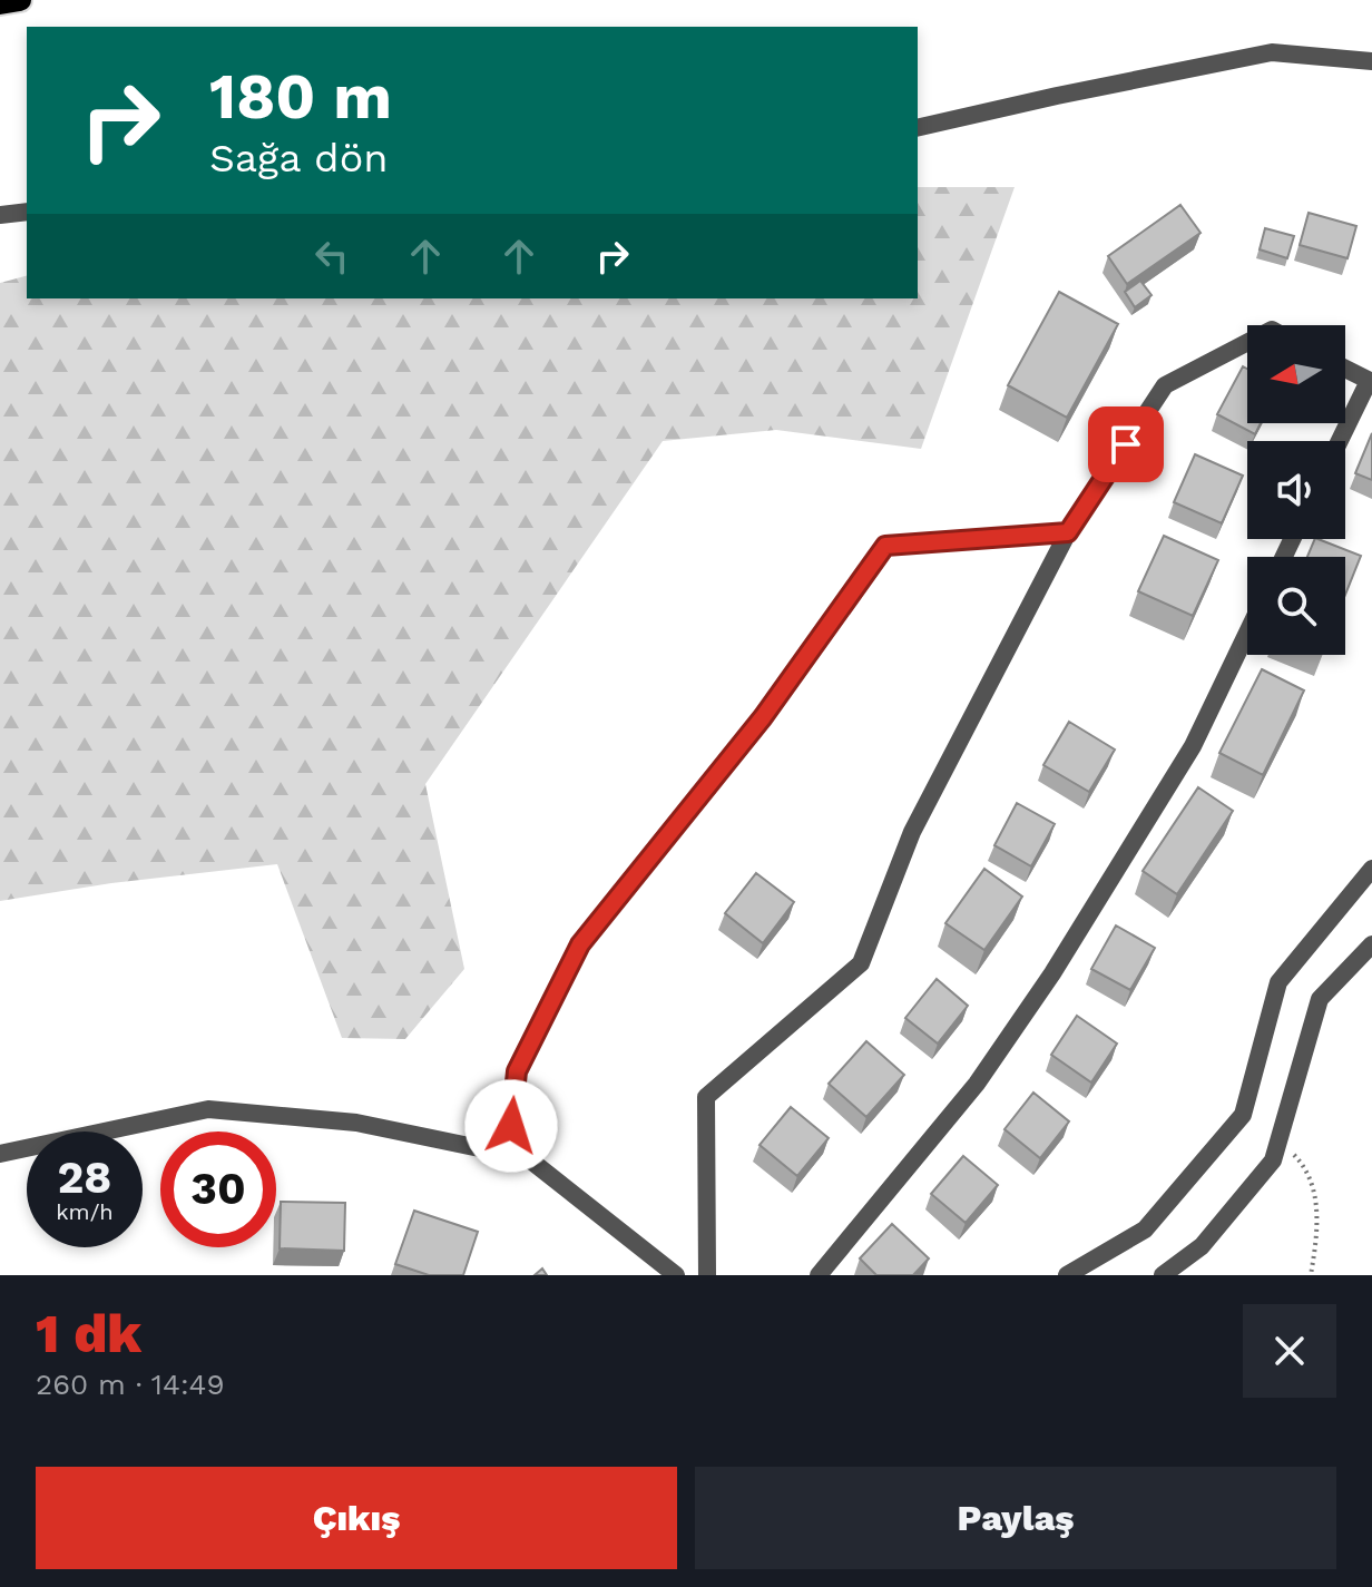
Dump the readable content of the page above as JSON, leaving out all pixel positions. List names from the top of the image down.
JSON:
{
  "north": "left",
  "page": {
    "turn": ["180 m", "Sağa dön"],
    "speed": "28 km/h",
    "limit": "30",
    "heading": ["1 dk", "260 m · 14:49"],
    "buttons": ["Çıkış", "Paylaş"]
  }
}
